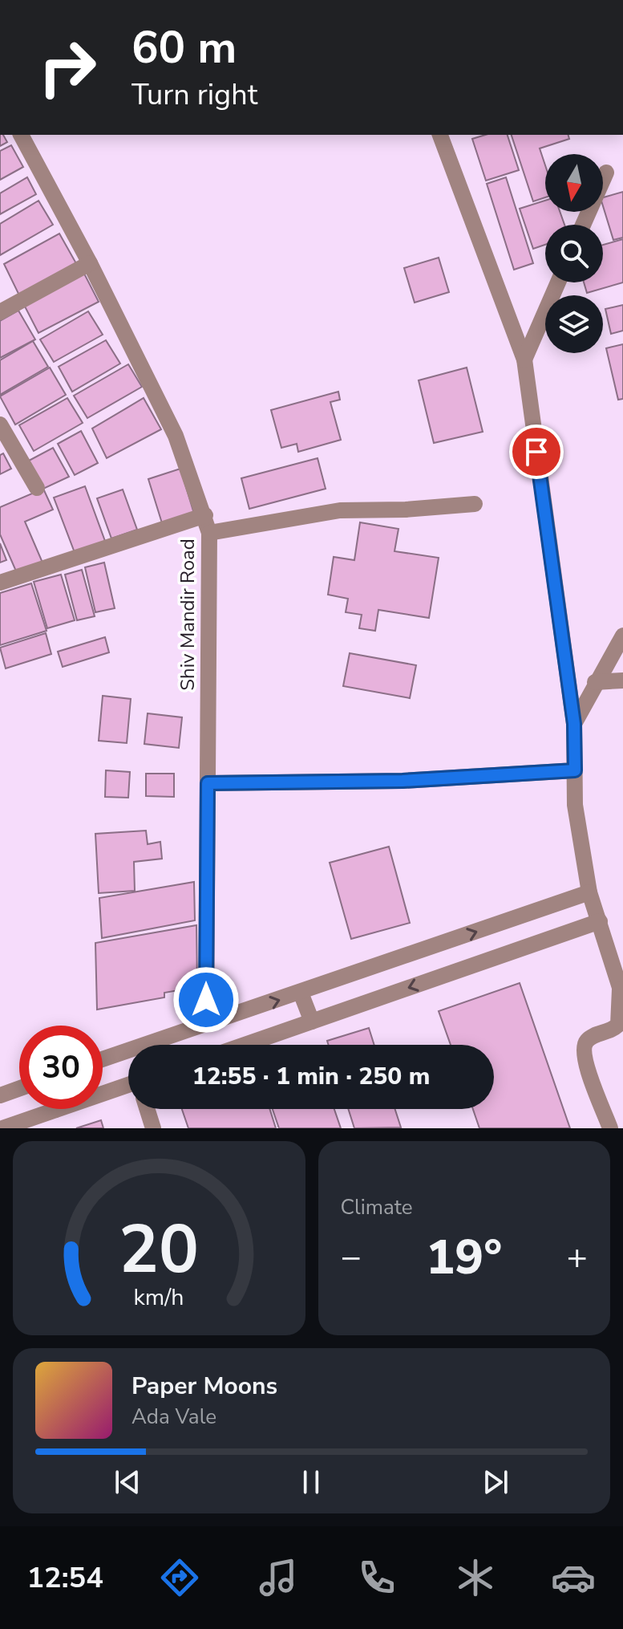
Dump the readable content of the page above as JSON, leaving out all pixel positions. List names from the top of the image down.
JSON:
{
  "streets": {
    "street": ["Shiv Mandir Road"]
  },
  "north": "bottom",
  "page": {
    "turn": ["60 m", "Turn right"],
    "limit": "30",
    "trip": "12:55 · 1 min · 250 m",
    "tile": "Climate",
    "heat": ["−", "19°", "+"],
    "song": ["Paper Moons", "Ada Vale"],
    "tabs": "12:54",
    "gauge": ["20", "km/h"]
  }
}
